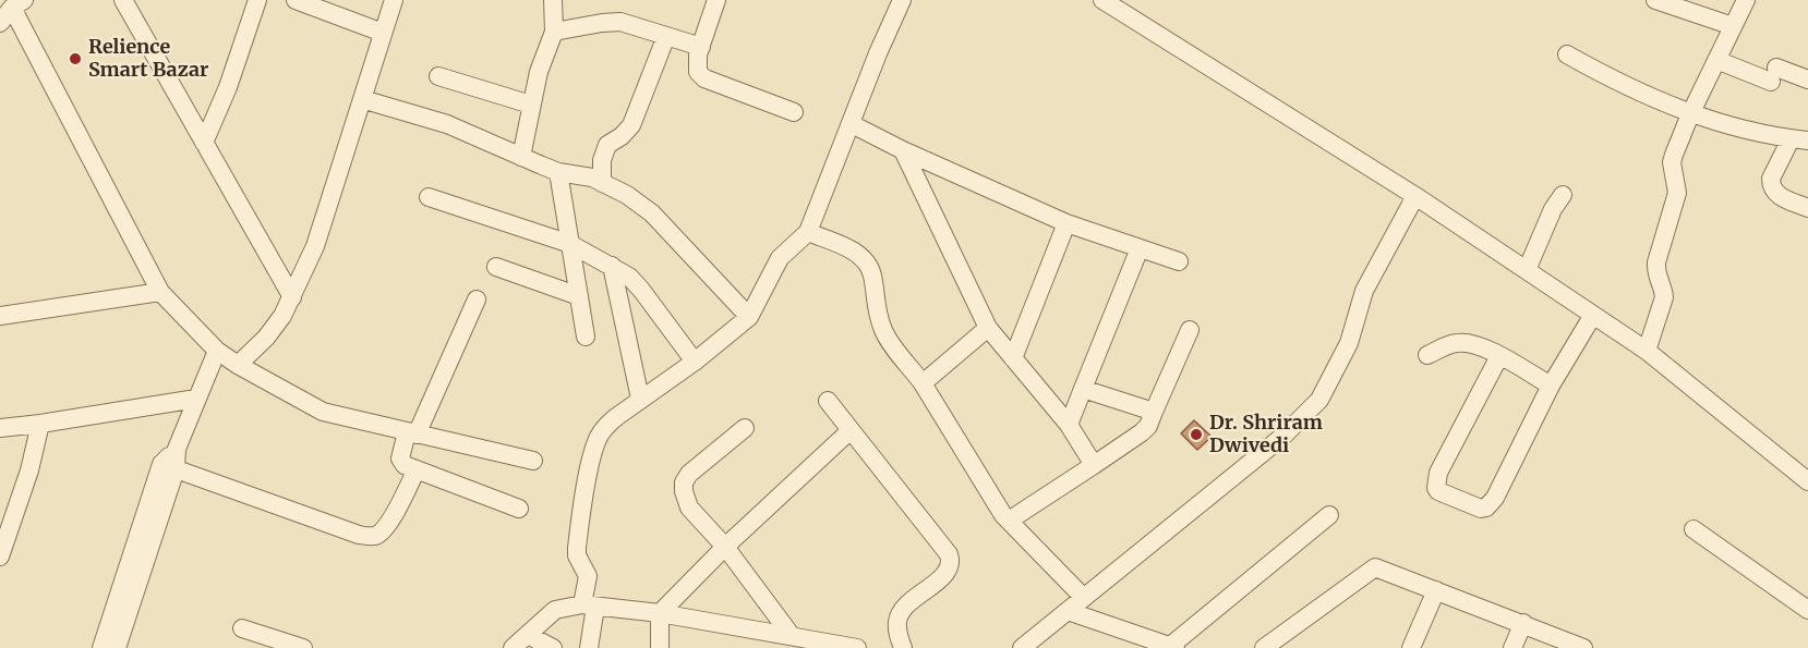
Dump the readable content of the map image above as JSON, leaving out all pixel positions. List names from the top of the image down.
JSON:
{
  "places": ["Relience Smart Bazar", "Dr. Shriram Dwivedi"]
}
